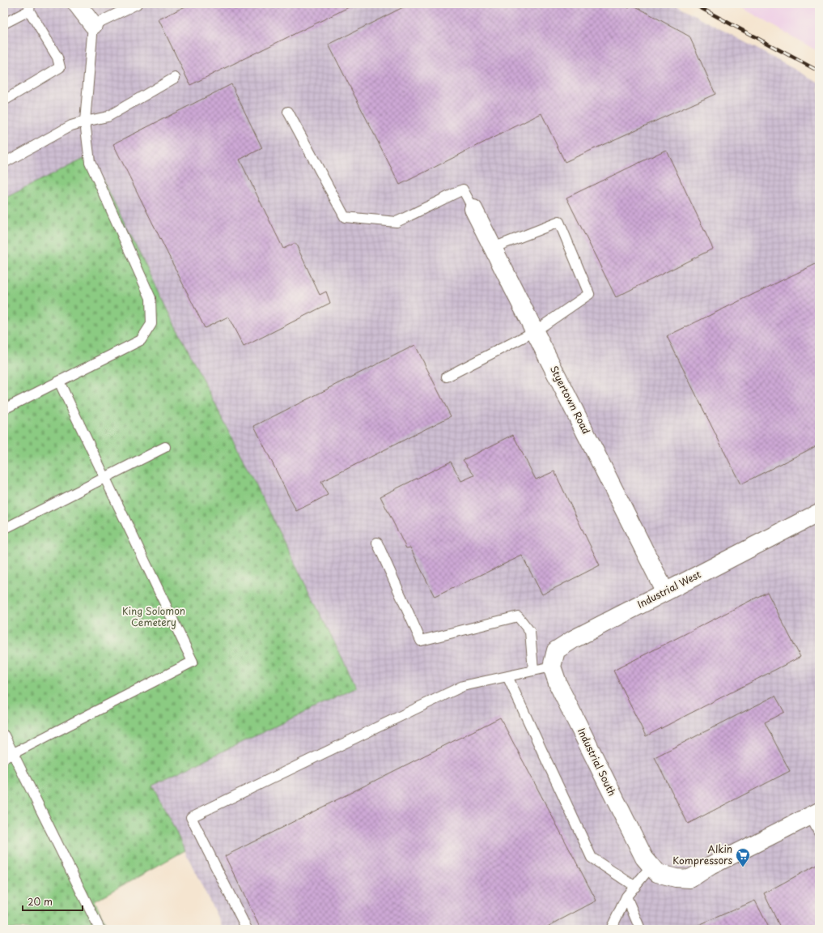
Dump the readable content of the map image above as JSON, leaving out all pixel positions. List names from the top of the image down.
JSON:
{
  "streets": {
    "street": ["Styertown Road", "Industrial West", "Industrial South"]
  },
  "crossings": [
    ["Styertown Road", "Industrial West"],
    ["Industrial West", "Industrial South"]
  ],
  "parks": ["King Solomon Cemetery"],
  "places": {
    "supermarket": ["Alkin Kompressors"]
  },
  "scale_bar": "20 m"
}
